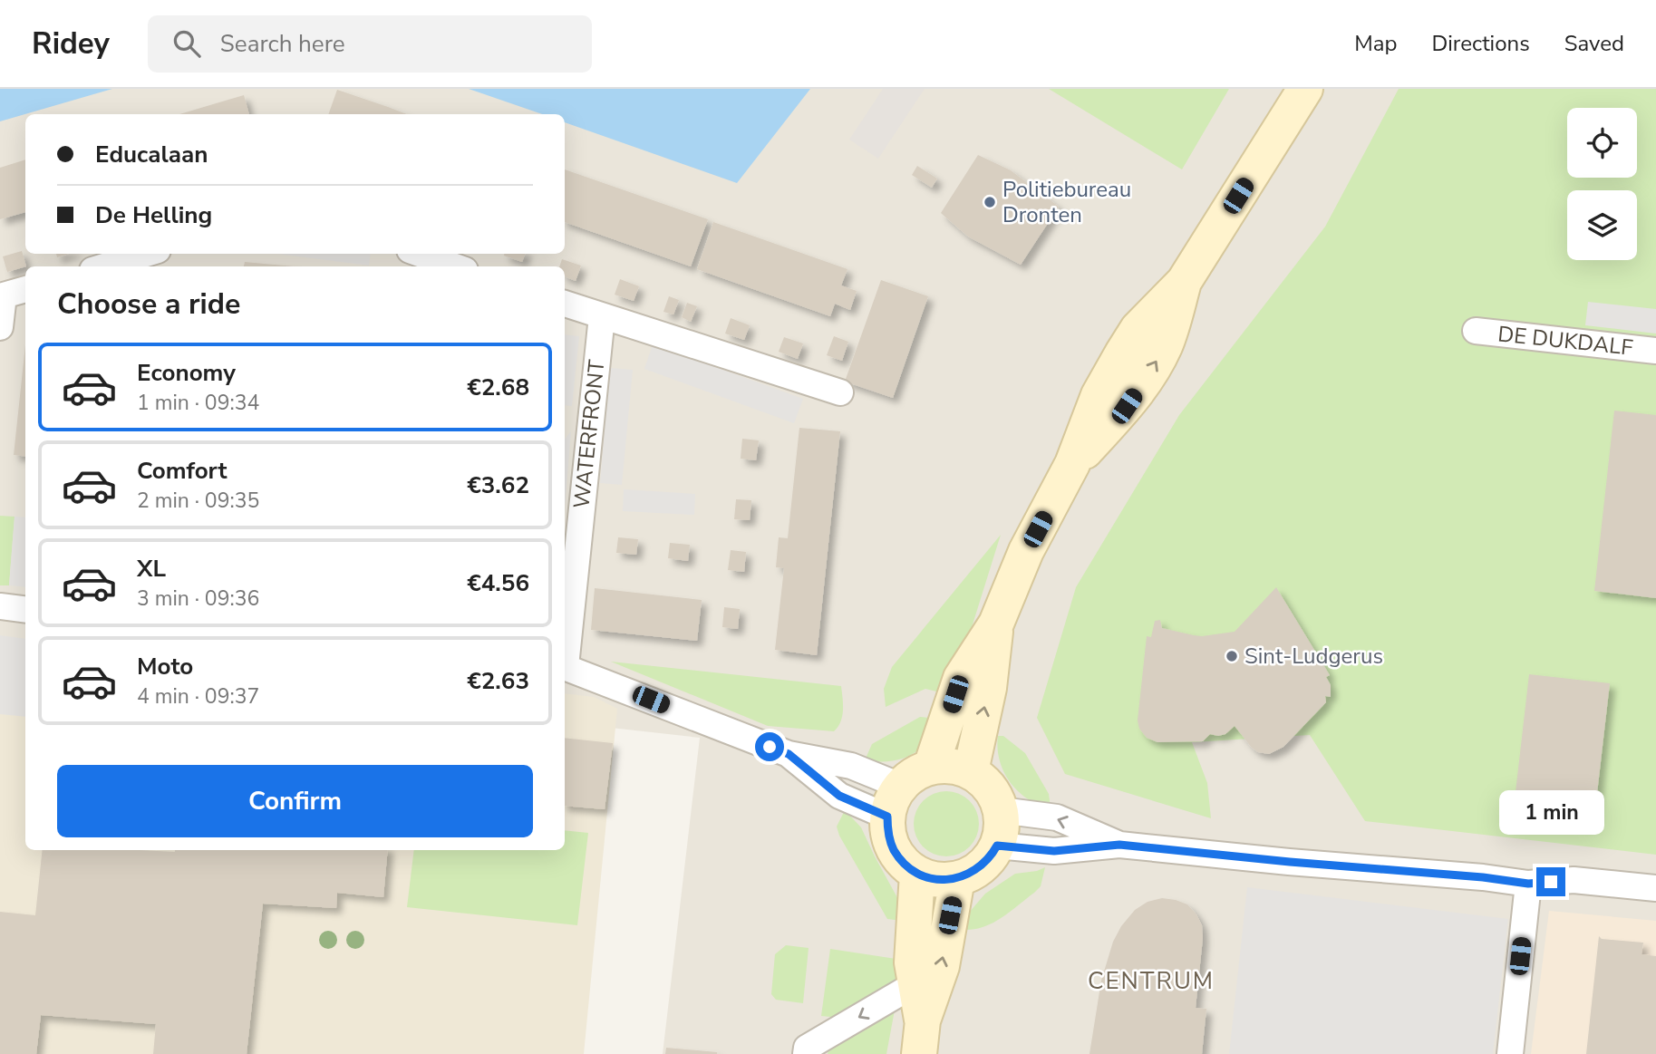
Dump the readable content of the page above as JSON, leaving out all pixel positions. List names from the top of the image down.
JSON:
{
  "streets": {
    "street": ["DE DUKDALF", "WATERFRONT"]
  },
  "districts": ["CENTRUM"],
  "places": ["Politiebureau Dronten", "Sint-Ludgerus"],
  "page": {
    "header": "Ridey",
    "search": "Search here",
    "nav": ["Map", "Directions", "Saved"],
    "banner": ["Educalaan", "De Helling"],
    "heading": "Choose a ride",
    "list": [
      {
        "name": "Economy",
        "note": "1 min · 09:34",
        "value": "€2.68"
      },
      {
        "name": "Comfort",
        "note": "2 min · 09:35",
        "value": "€3.62"
      },
      {
        "name": "XL",
        "note": "3 min · 09:36",
        "value": "€4.56"
      },
      {
        "name": "Moto",
        "note": "4 min · 09:37",
        "value": "€2.63"
      }
    ],
    "buttons": "Confirm",
    "bubble": "1 min"
  }
}
